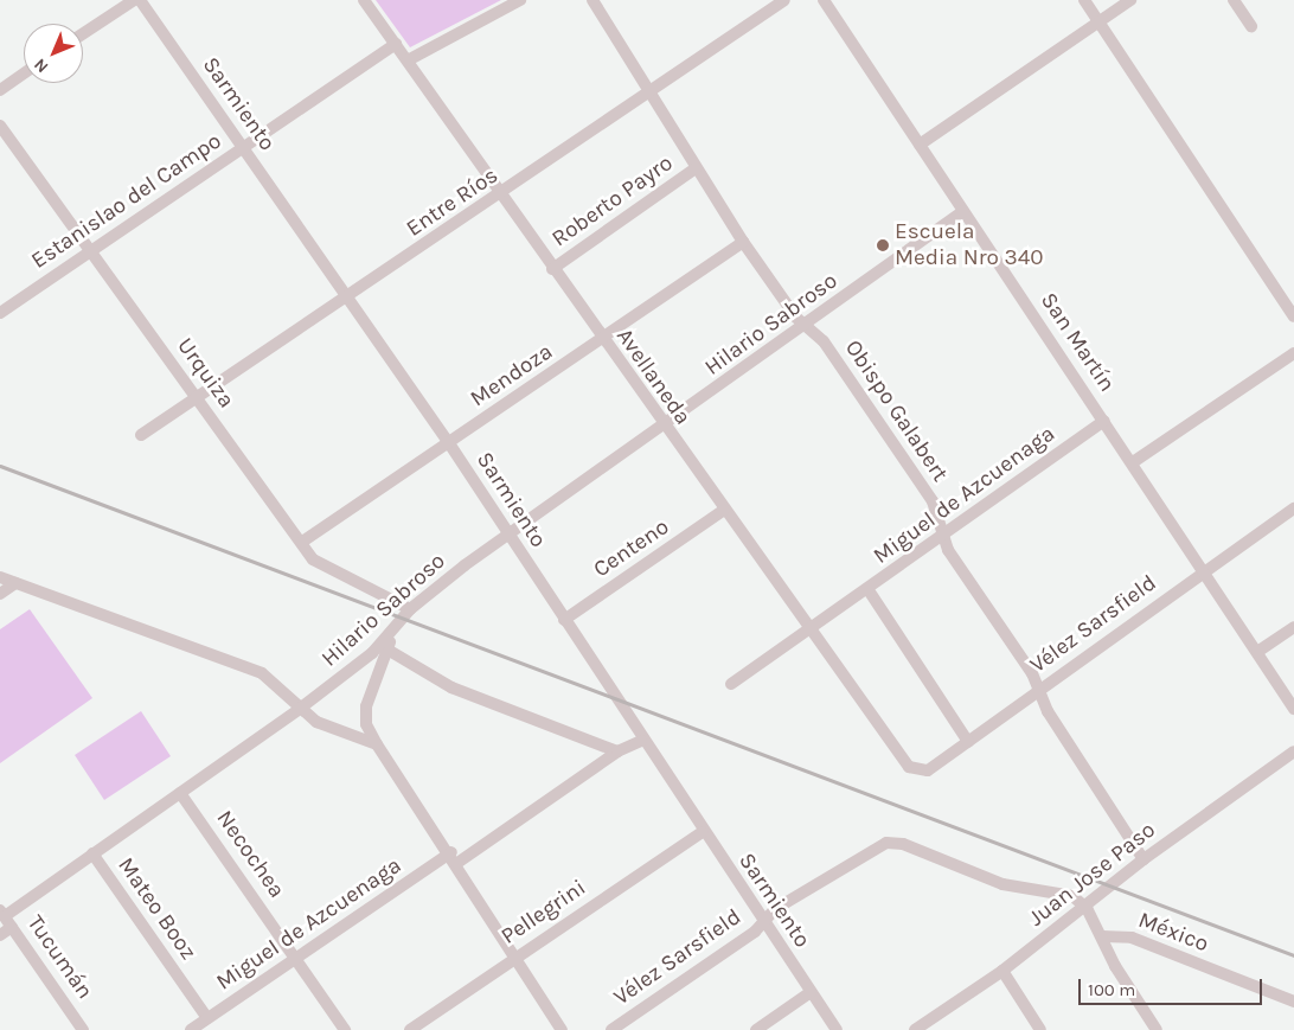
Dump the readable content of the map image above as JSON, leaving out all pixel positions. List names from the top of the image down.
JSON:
{
  "streets": {
    "street": [
      "Sarmiento",
      "Estanislao del Campo",
      "Roberto Payro",
      "Entre Ríos",
      "Hilario Sabroso",
      "San Martín",
      "Urquiza",
      "Mendoza",
      "Avellaneda",
      "Obispo Galabert",
      "Miguel de Azcuenaga",
      "Centeno",
      "Vélez Sarsfield",
      "Necochea",
      "Juan Jose Paso",
      "Mateo Booz",
      "Pellegrini",
      "México",
      "Tucumán"
    ]
  },
  "crossings": [
    ["Sarmiento", "Estanislao del Campo"],
    ["Sarmiento", "Entre Ríos"],
    ["Sarmiento", "Hilario Sabroso"],
    ["Sarmiento", "Mendoza"],
    ["Sarmiento", "Miguel de Azcuenaga"],
    ["Sarmiento", "Centeno"],
    ["Sarmiento", "Vélez Sarsfield"],
    ["Sarmiento", "Pellegrini"],
    ["Estanislao del Campo", "Urquiza"],
    ["Estanislao del Campo", "Avellaneda"],
    ["Roberto Payro", "Avellaneda"],
    ["Roberto Payro", "Obispo Galabert"],
    ["Entre Ríos", "Urquiza"],
    ["Entre Ríos", "Avellaneda"],
    ["Entre Ríos", "Obispo Galabert"],
    ["Hilario Sabroso", "San Martín"],
    ["Hilario Sabroso", "Urquiza"],
    ["Hilario Sabroso", "Avellaneda"],
    ["Hilario Sabroso", "Obispo Galabert"],
    ["Hilario Sabroso", "Necochea"],
    ["Hilario Sabroso", "Mateo Booz"],
    ["Hilario Sabroso", "Tucumán"],
    ["San Martín", "Miguel de Azcuenaga"],
    ["San Martín", "Vélez Sarsfield"],
    ["Urquiza", "Mendoza"],
    ["Mendoza", "Avellaneda"],
    ["Mendoza", "Obispo Galabert"],
    ["Avellaneda", "Miguel de Azcuenaga"],
    ["Avellaneda", "Centeno"],
    ["Avellaneda", "Vélez Sarsfield"],
    ["Obispo Galabert", "Miguel de Azcuenaga"],
    ["Obispo Galabert", "Vélez Sarsfield"],
    ["Obispo Galabert", "Juan Jose Paso"],
    ["Miguel de Azcuenaga", "Necochea"],
    ["Miguel de Azcuenaga", "Mateo Booz"],
    ["Vélez Sarsfield", "Juan Jose Paso"]
  ],
  "places": ["Escuela Media Nro 340"],
  "scale_bar": "100 m",
  "north": "bottom left"
}
